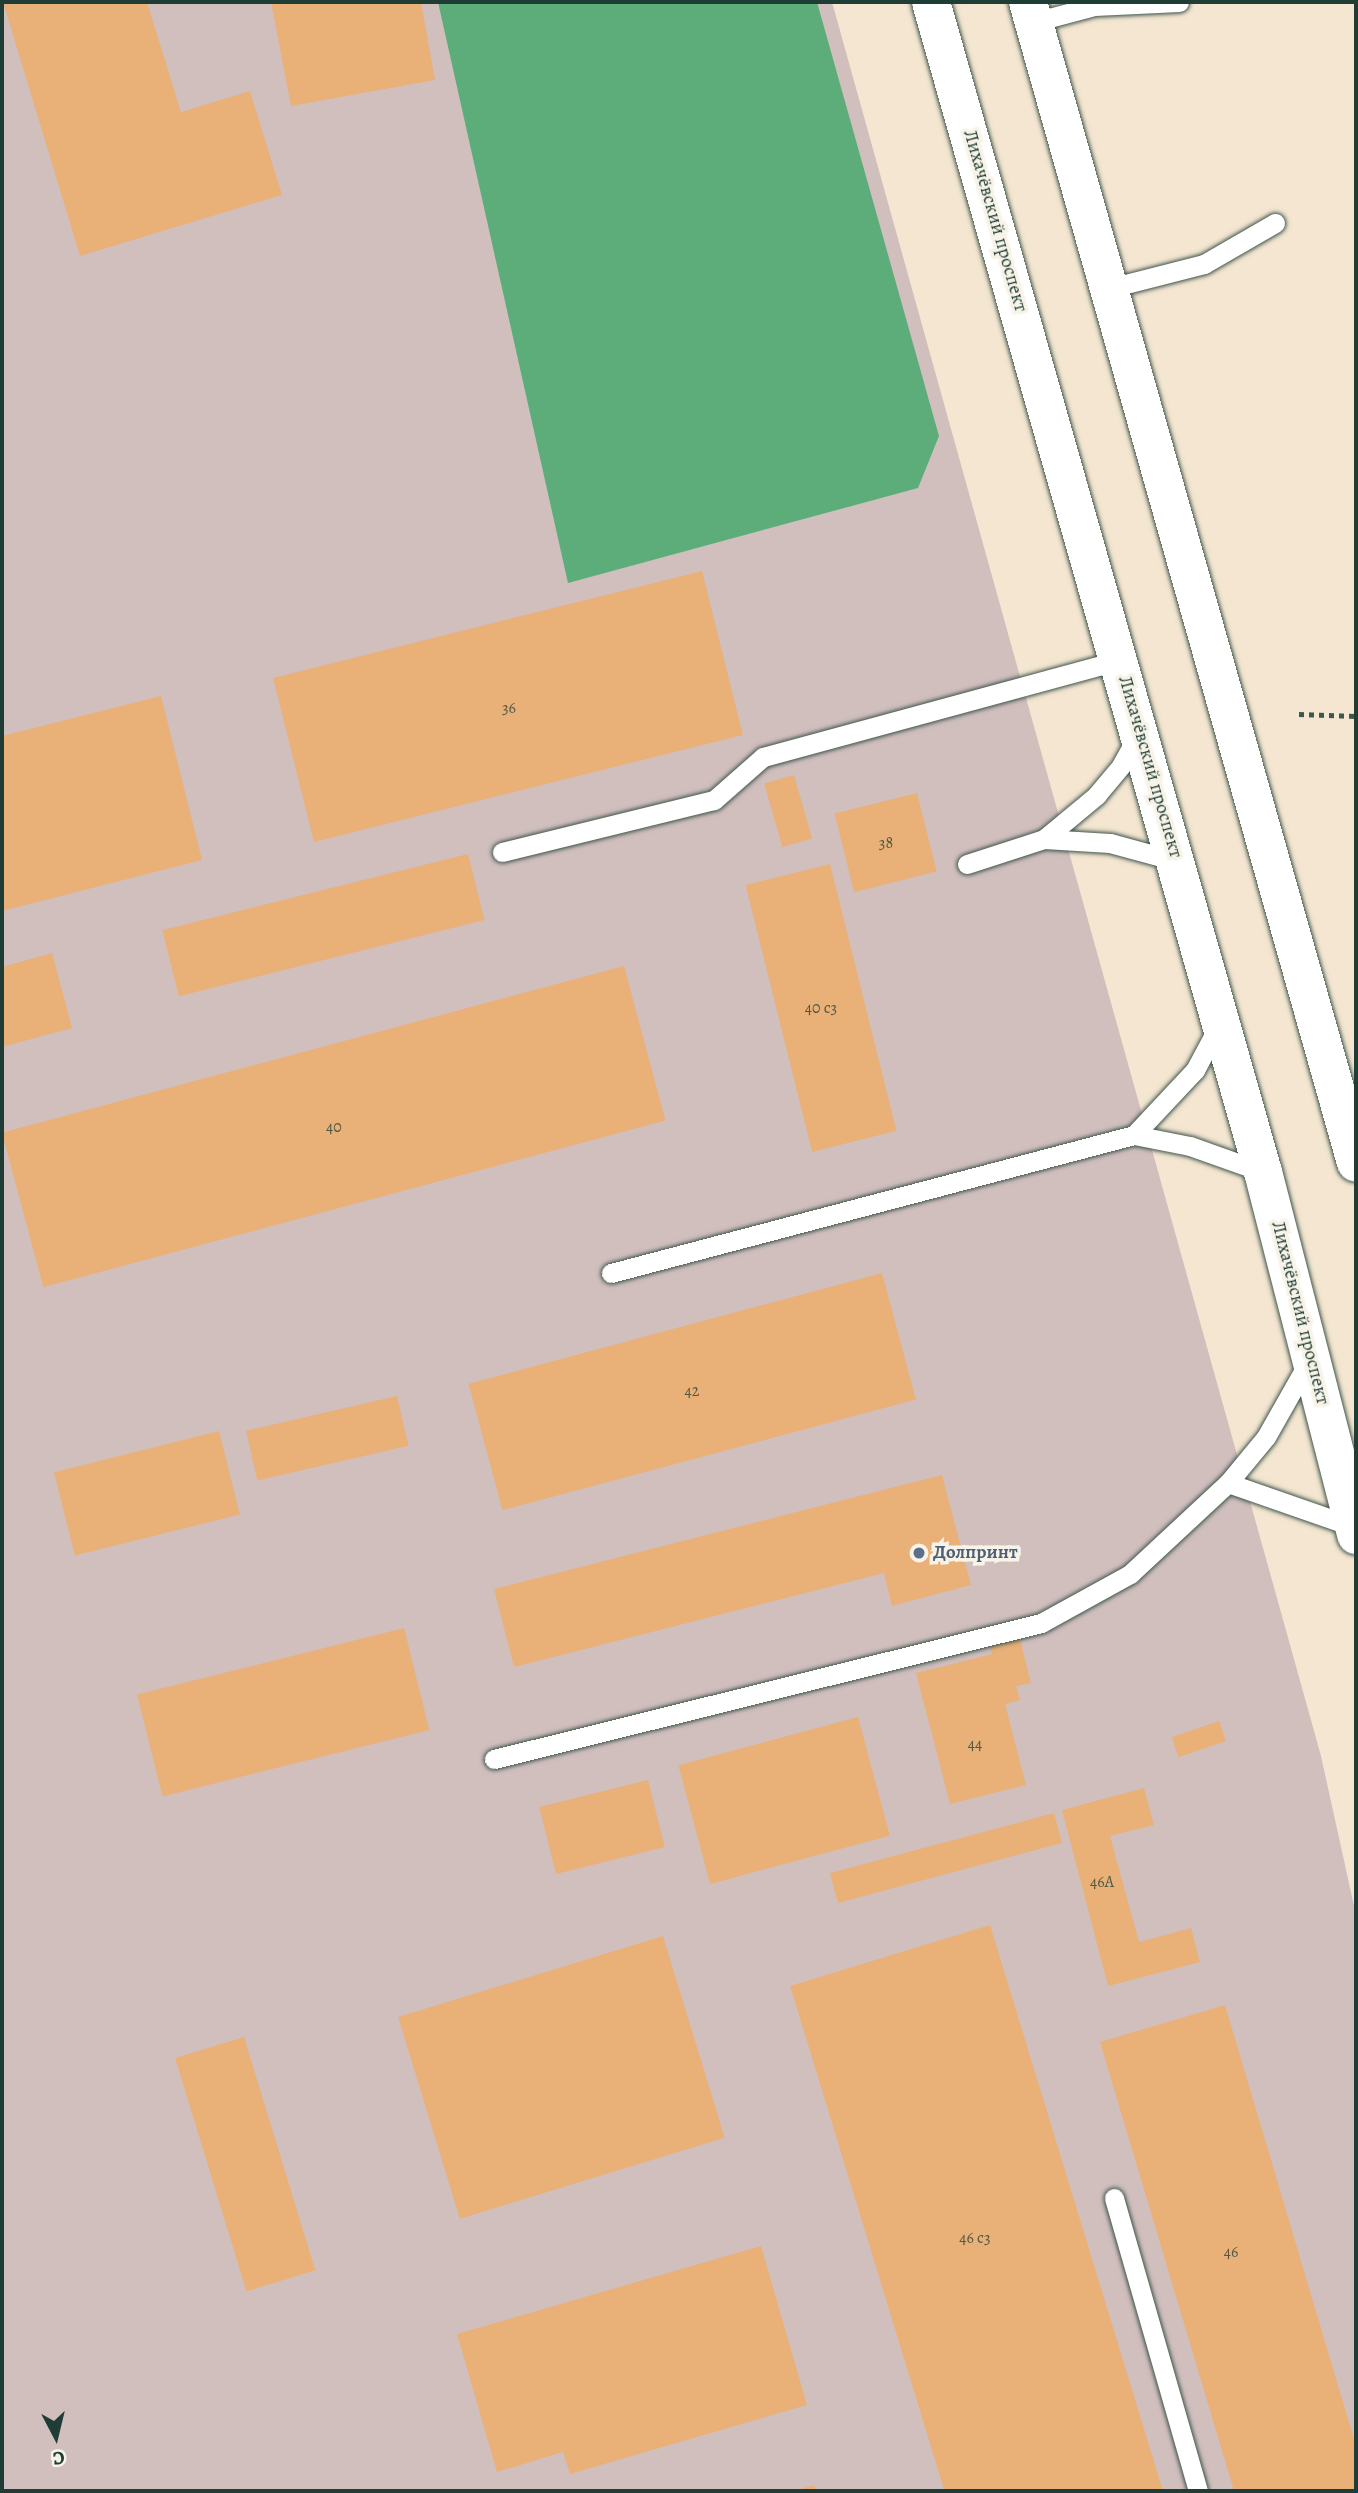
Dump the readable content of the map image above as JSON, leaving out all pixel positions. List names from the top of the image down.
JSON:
{
  "streets": {
    "main road": ["Лихачёвский проспект"]
  },
  "places": ["Долпринт"],
  "house_numbers": [
    "36",
    "38",
    "40 с3",
    "40",
    "42",
    "44",
    "46А",
    "46 с3",
    "46"
  ],
  "north": "bottom"
}
